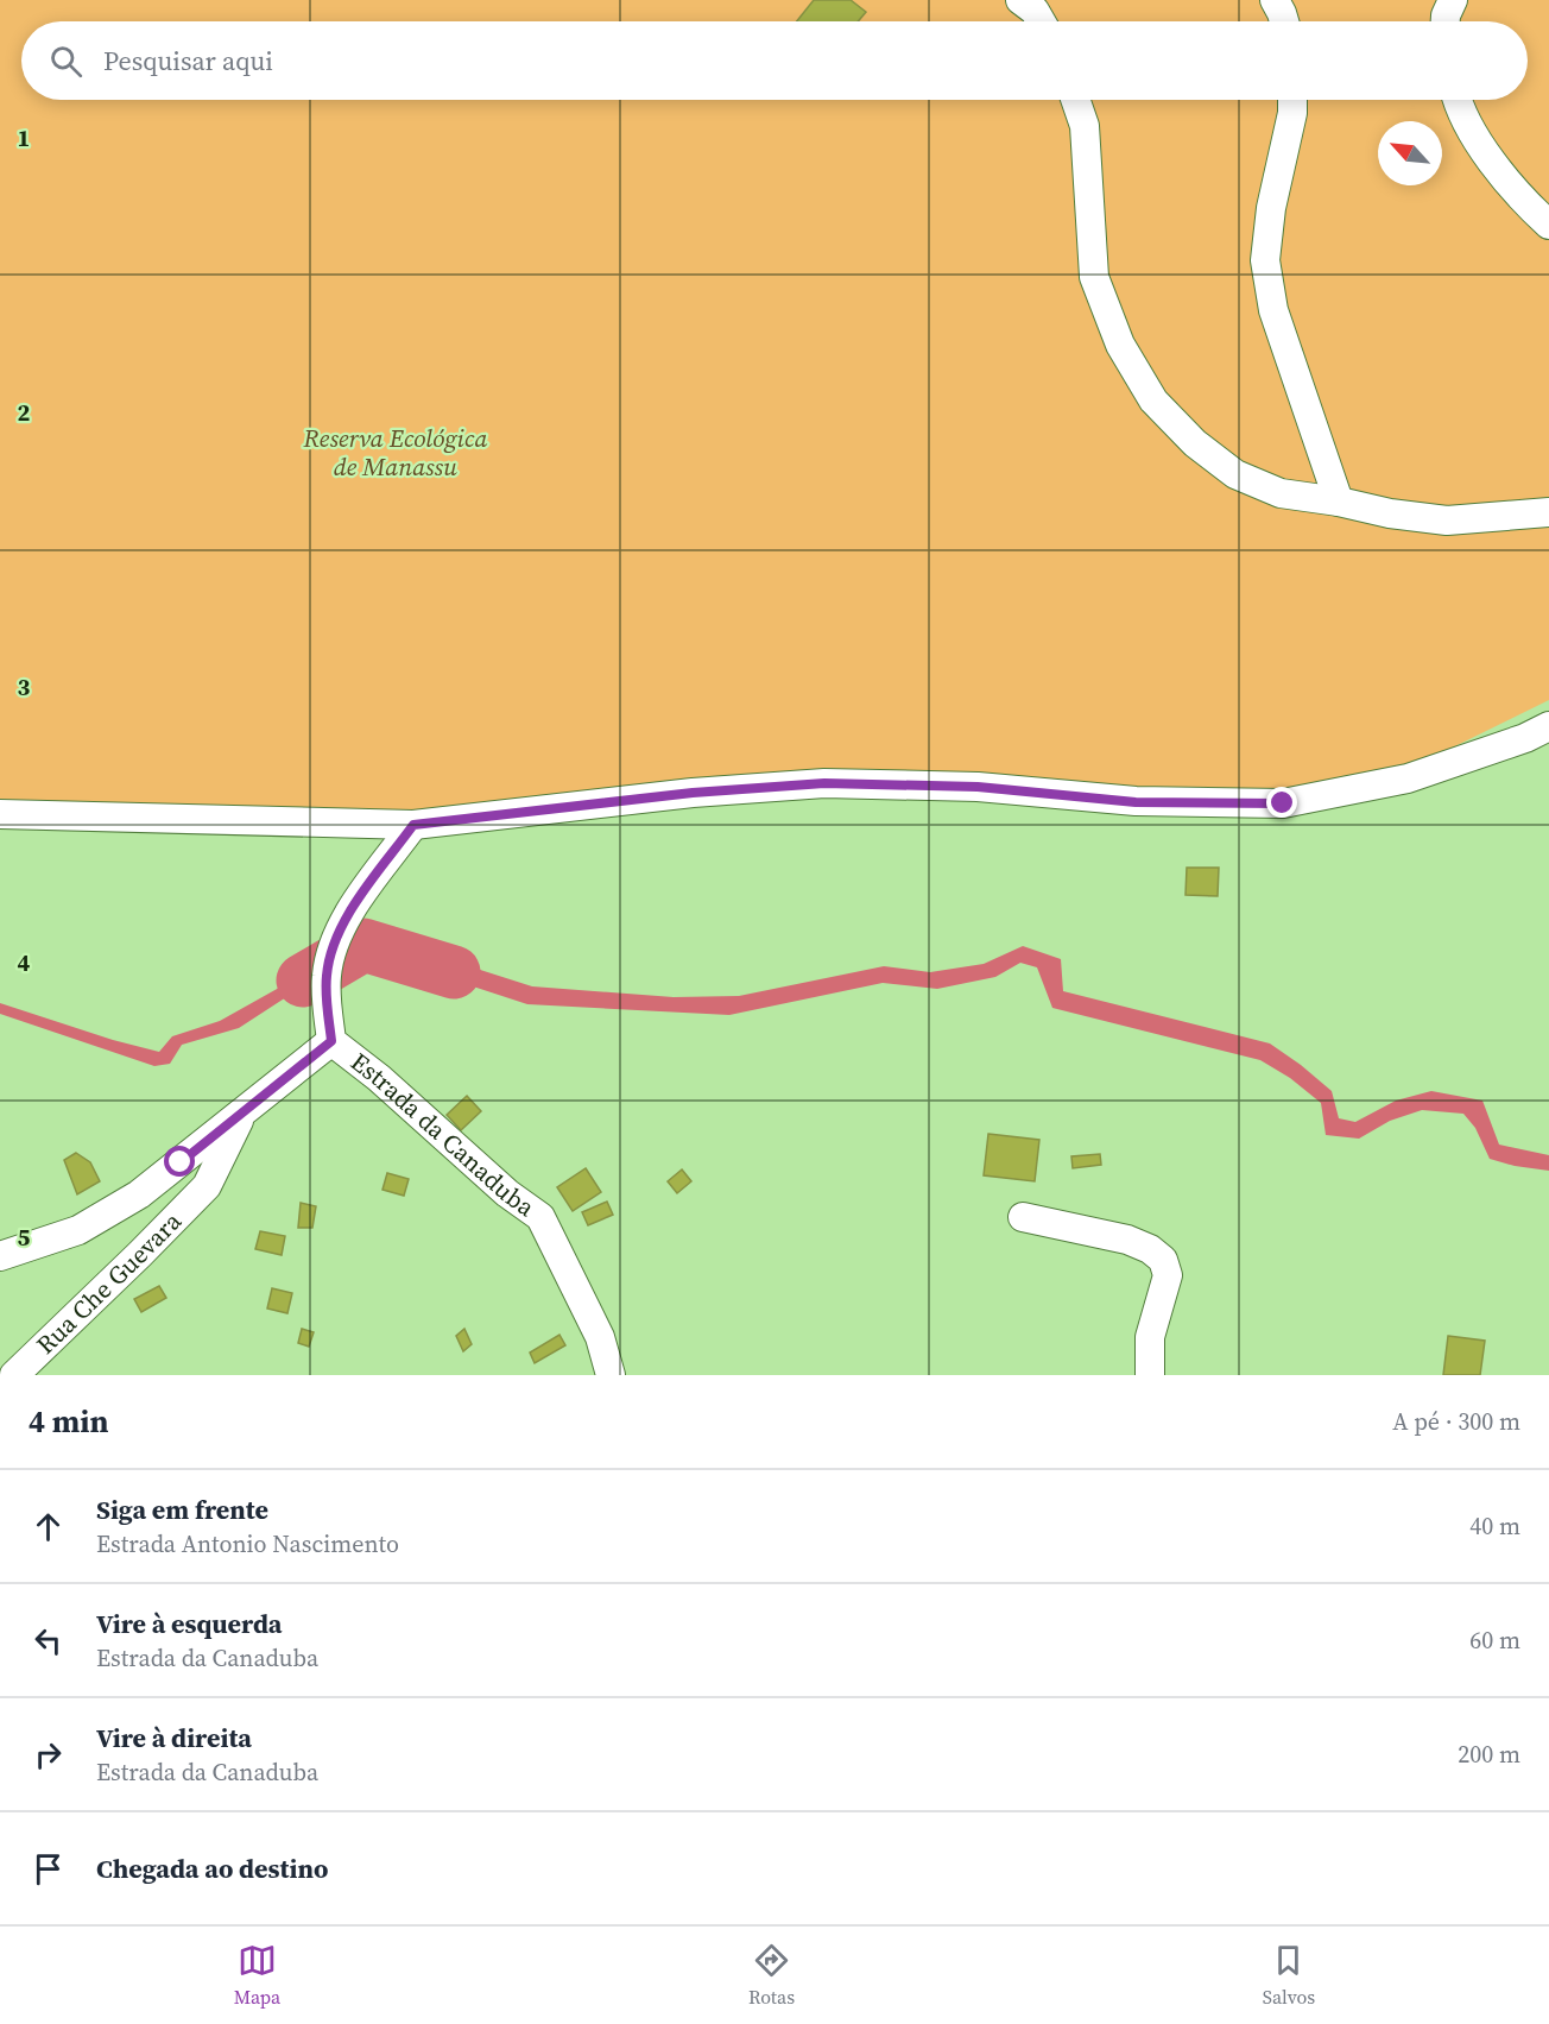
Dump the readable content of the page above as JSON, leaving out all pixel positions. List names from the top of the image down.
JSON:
{
  "streets": {
    "street": ["Estrada da Canaduba", "Rua Che Guevara"]
  },
  "parks": ["Reserva Ecológica de Manassu"],
  "north": "top left",
  "page": {
    "search": "Pesquisar aqui",
    "heading": ["4 min", "A pé · 300 m"],
    "list": [
      ["Siga em frente", "Estrada Antonio Nascimento", "40 m"],
      ["Vire à esquerda", "Estrada da Canaduba", "60 m"],
      ["Vire à direita", "Estrada da Canaduba", "200 m"],
      "Chegada ao destino"
    ],
    "nav": ["Mapa", "Rotas", "Salvos"]
  },
  "grid": {
    "rows": [
      "1",
      "2",
      "3",
      "4",
      "5"
    ]
  }
}
